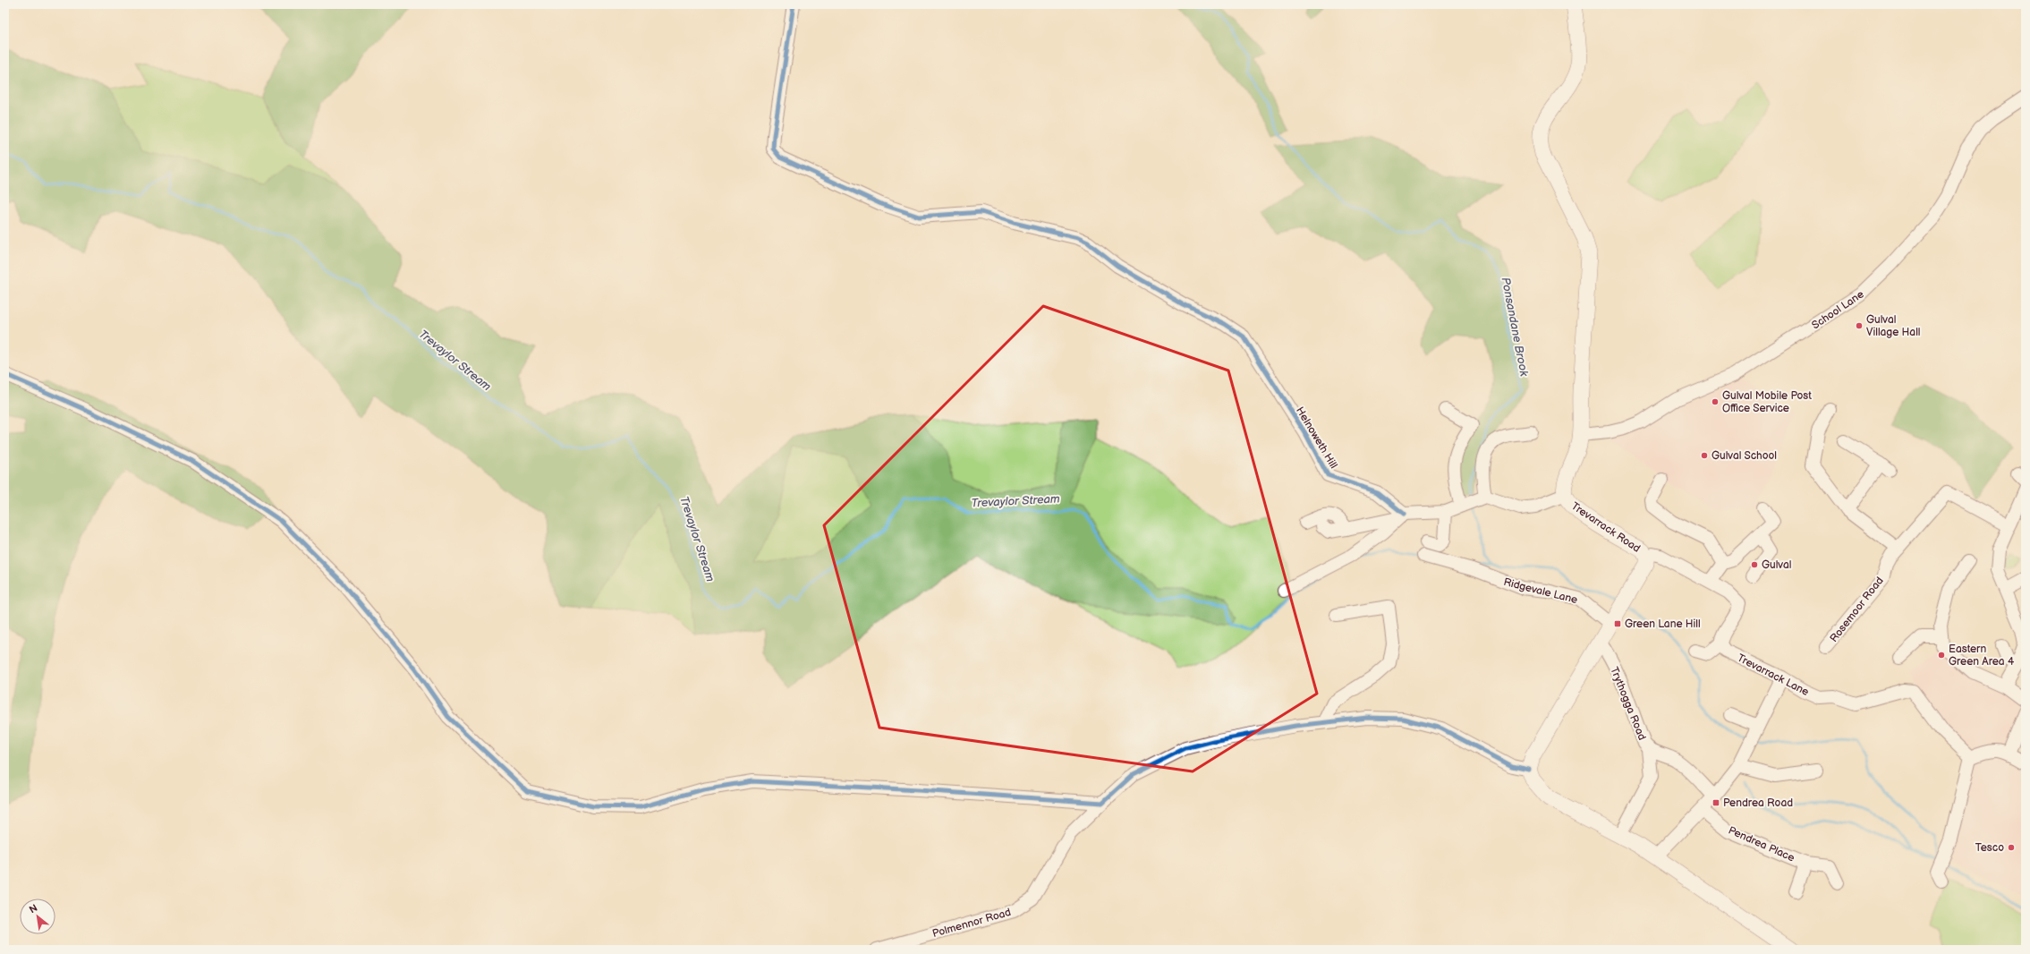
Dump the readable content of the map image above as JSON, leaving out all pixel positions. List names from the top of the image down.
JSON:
{
  "streets": {
    "main road": ["Trevarrack Road"],
    "street": [
      "School Lane",
      "Helnoweth Hill",
      "Ridgevale Lane",
      "Rosemoor Road",
      "Trevarrack Lane",
      "Trythogga Road",
      "Pendrea Place",
      "Polmennor Road"
    ]
  },
  "water": ["Ponsandane Brook", "Trevaylor Stream"],
  "places": {
    "other": [
      "Gulval Village Hall",
      "Gulval Mobile Post Office Service",
      "Gulval School",
      "Gulval",
      "Eastern Green Area 4",
      "Tesco"
    ],
    "transit": ["Green Lane Hill", "Pendrea Road"]
  },
  "north": "top left"
}
